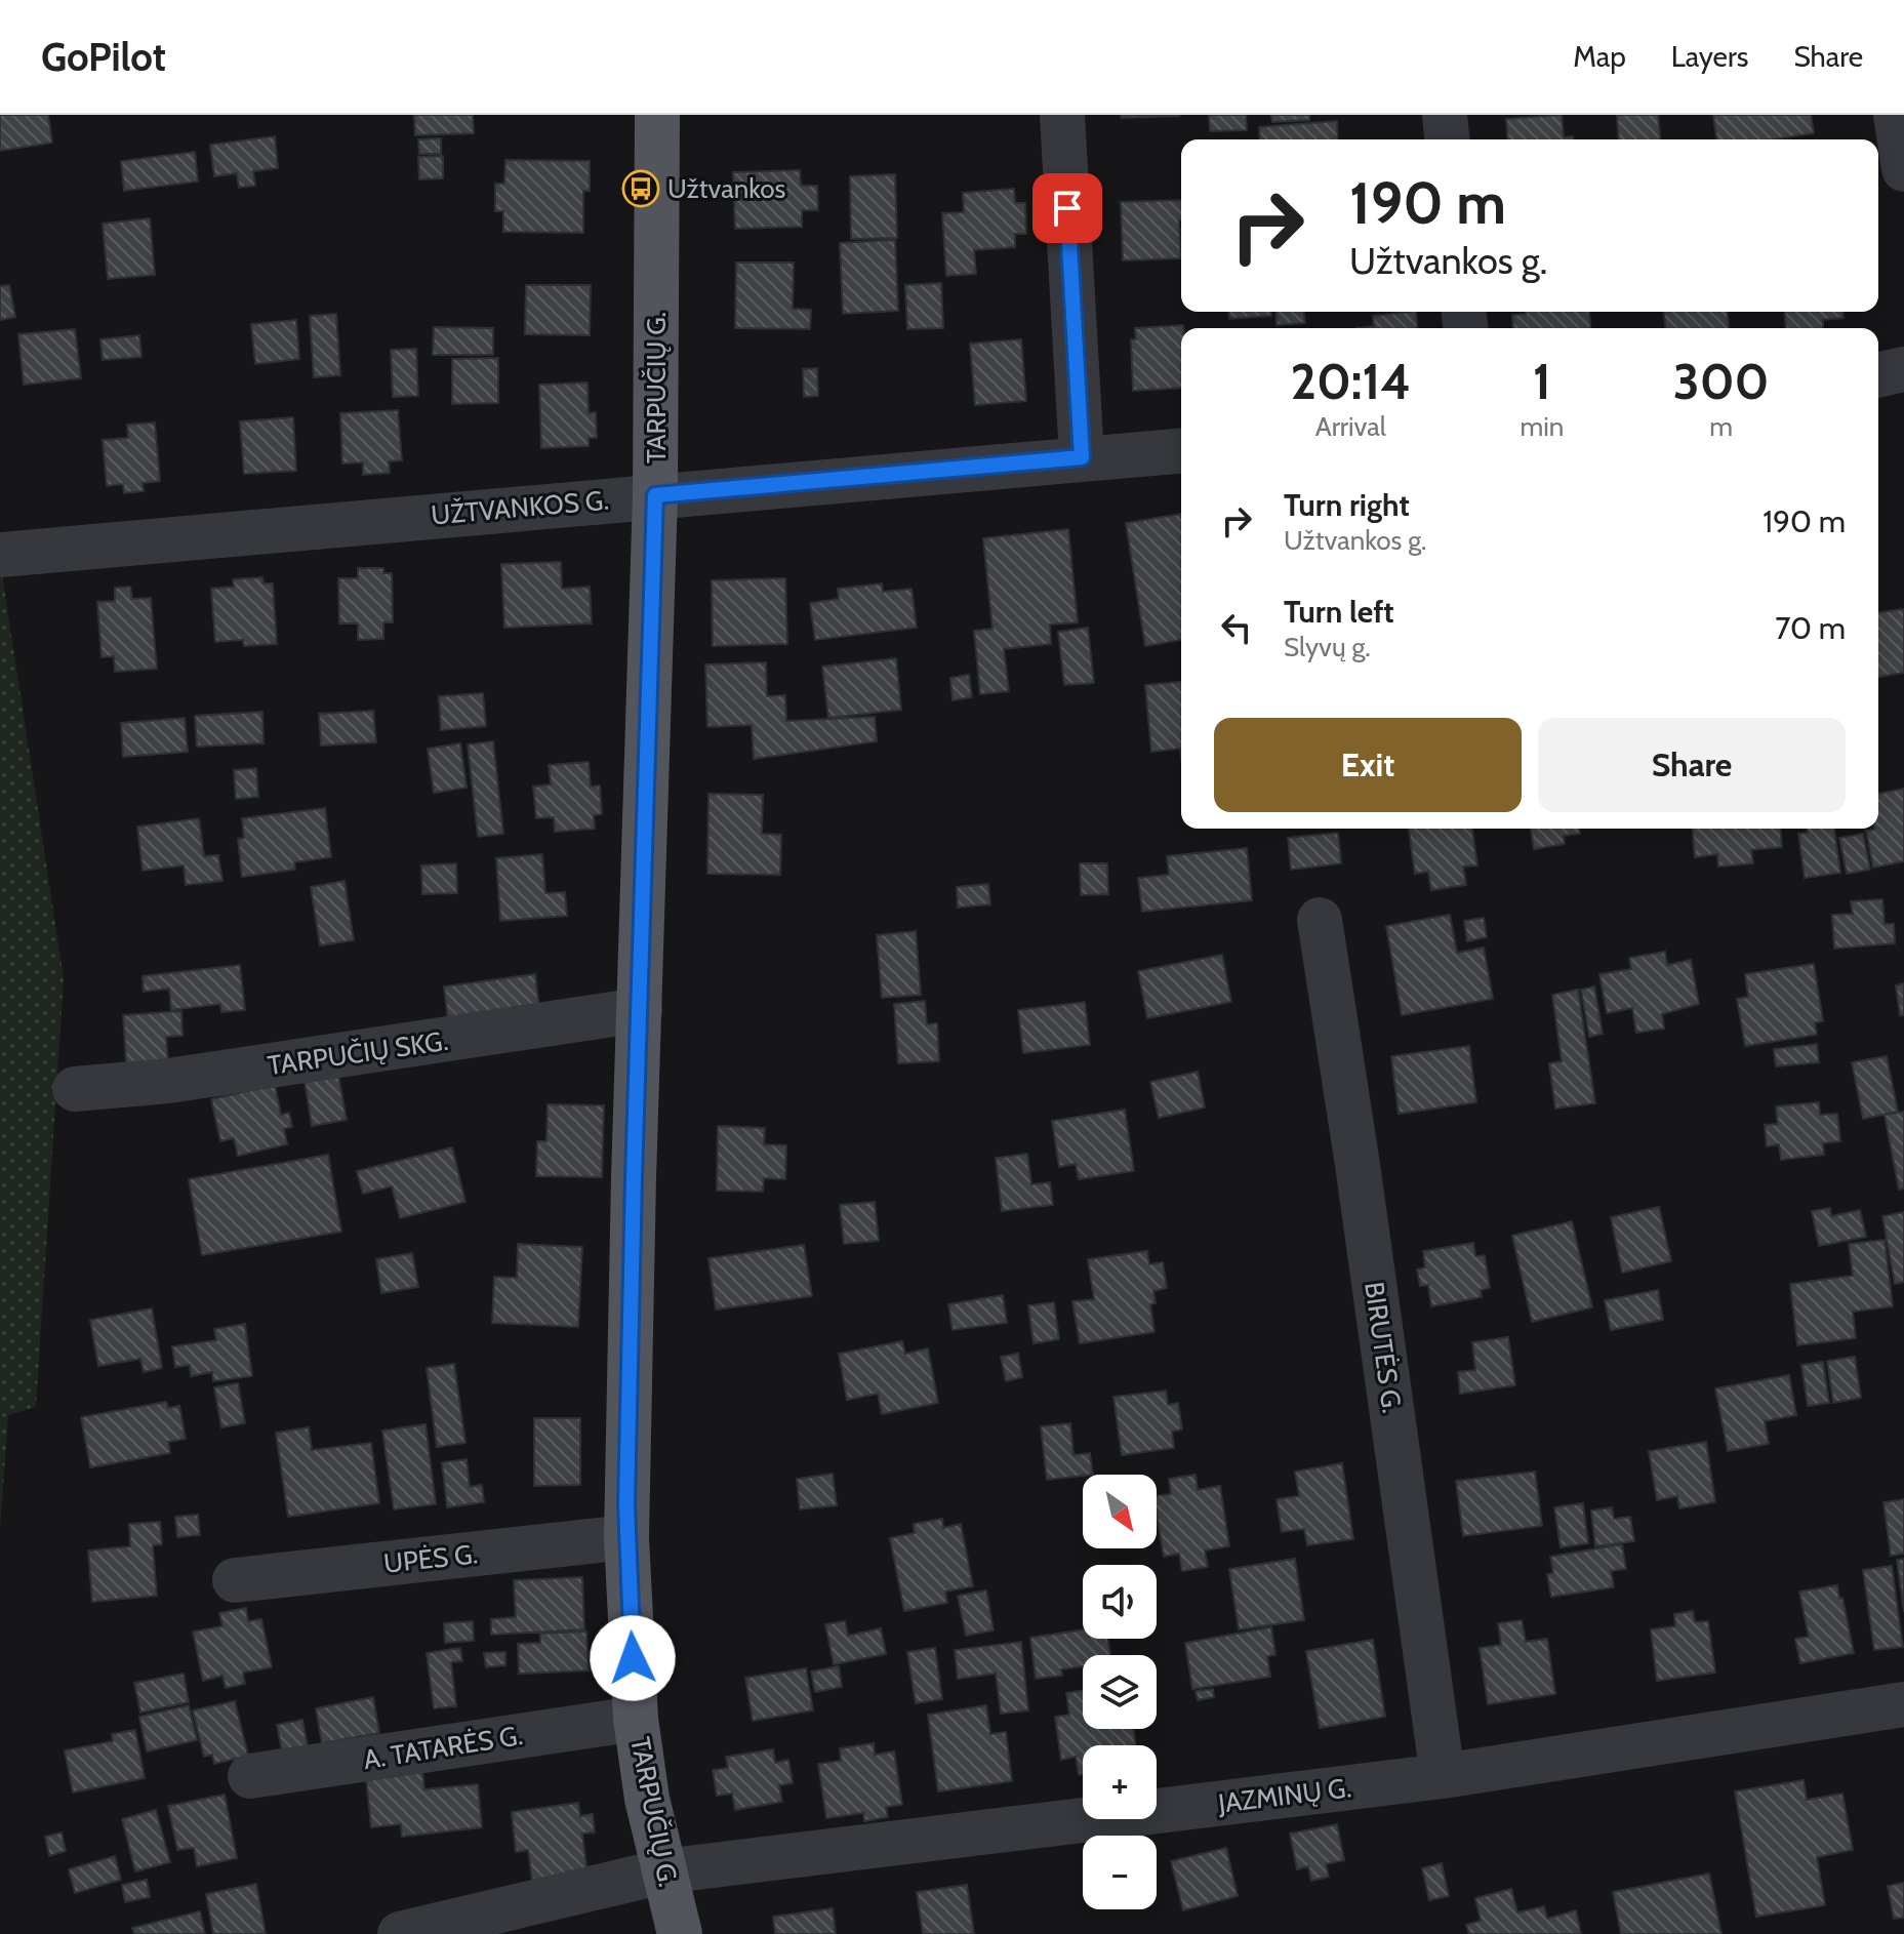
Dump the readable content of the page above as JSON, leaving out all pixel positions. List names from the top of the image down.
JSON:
{
  "streets": {
    "main road": ["TARPUČIŲ G."],
    "street": [
      "UŽTVANKOS G.",
      "TARPUČIŲ SKG.",
      "BIRUTĖS G.",
      "UPĖS G.",
      "A. TATARĖS G.",
      "JAZMINŲ G."
    ]
  },
  "crossings": [
    ["TARPUČIŲ G.", "UŽTVANKOS G."],
    ["TARPUČIŲ G.", "TARPUČIŲ SKG."],
    ["TARPUČIŲ G.", "UPĖS G."],
    ["TARPUČIŲ G.", "A. TATARĖS G."],
    ["TARPUČIŲ G.", "JAZMINŲ G."],
    ["BIRUTĖS G.", "JAZMINŲ G."]
  ],
  "places": {
    "bus stop": ["Užtvankos"]
  },
  "north": "bottom right",
  "page": {
    "header": "GoPilot",
    "nav": ["Map", "Layers", "Share"],
    "turn": ["190 m", "Užtvankos g."],
    "eta": [
      "20:14",
      "Arrival",
      "1",
      "min",
      "300",
      "m"
    ],
    "list": [
      {
        "name": "Turn right",
        "note": "Užtvankos g.",
        "value": "190 m"
      },
      {
        "name": "Turn left",
        "note": "Slyvų g.",
        "value": "70 m"
      }
    ],
    "buttons": ["Exit", "Share"],
    "map_buttons": ["+", "−"]
  }
}
